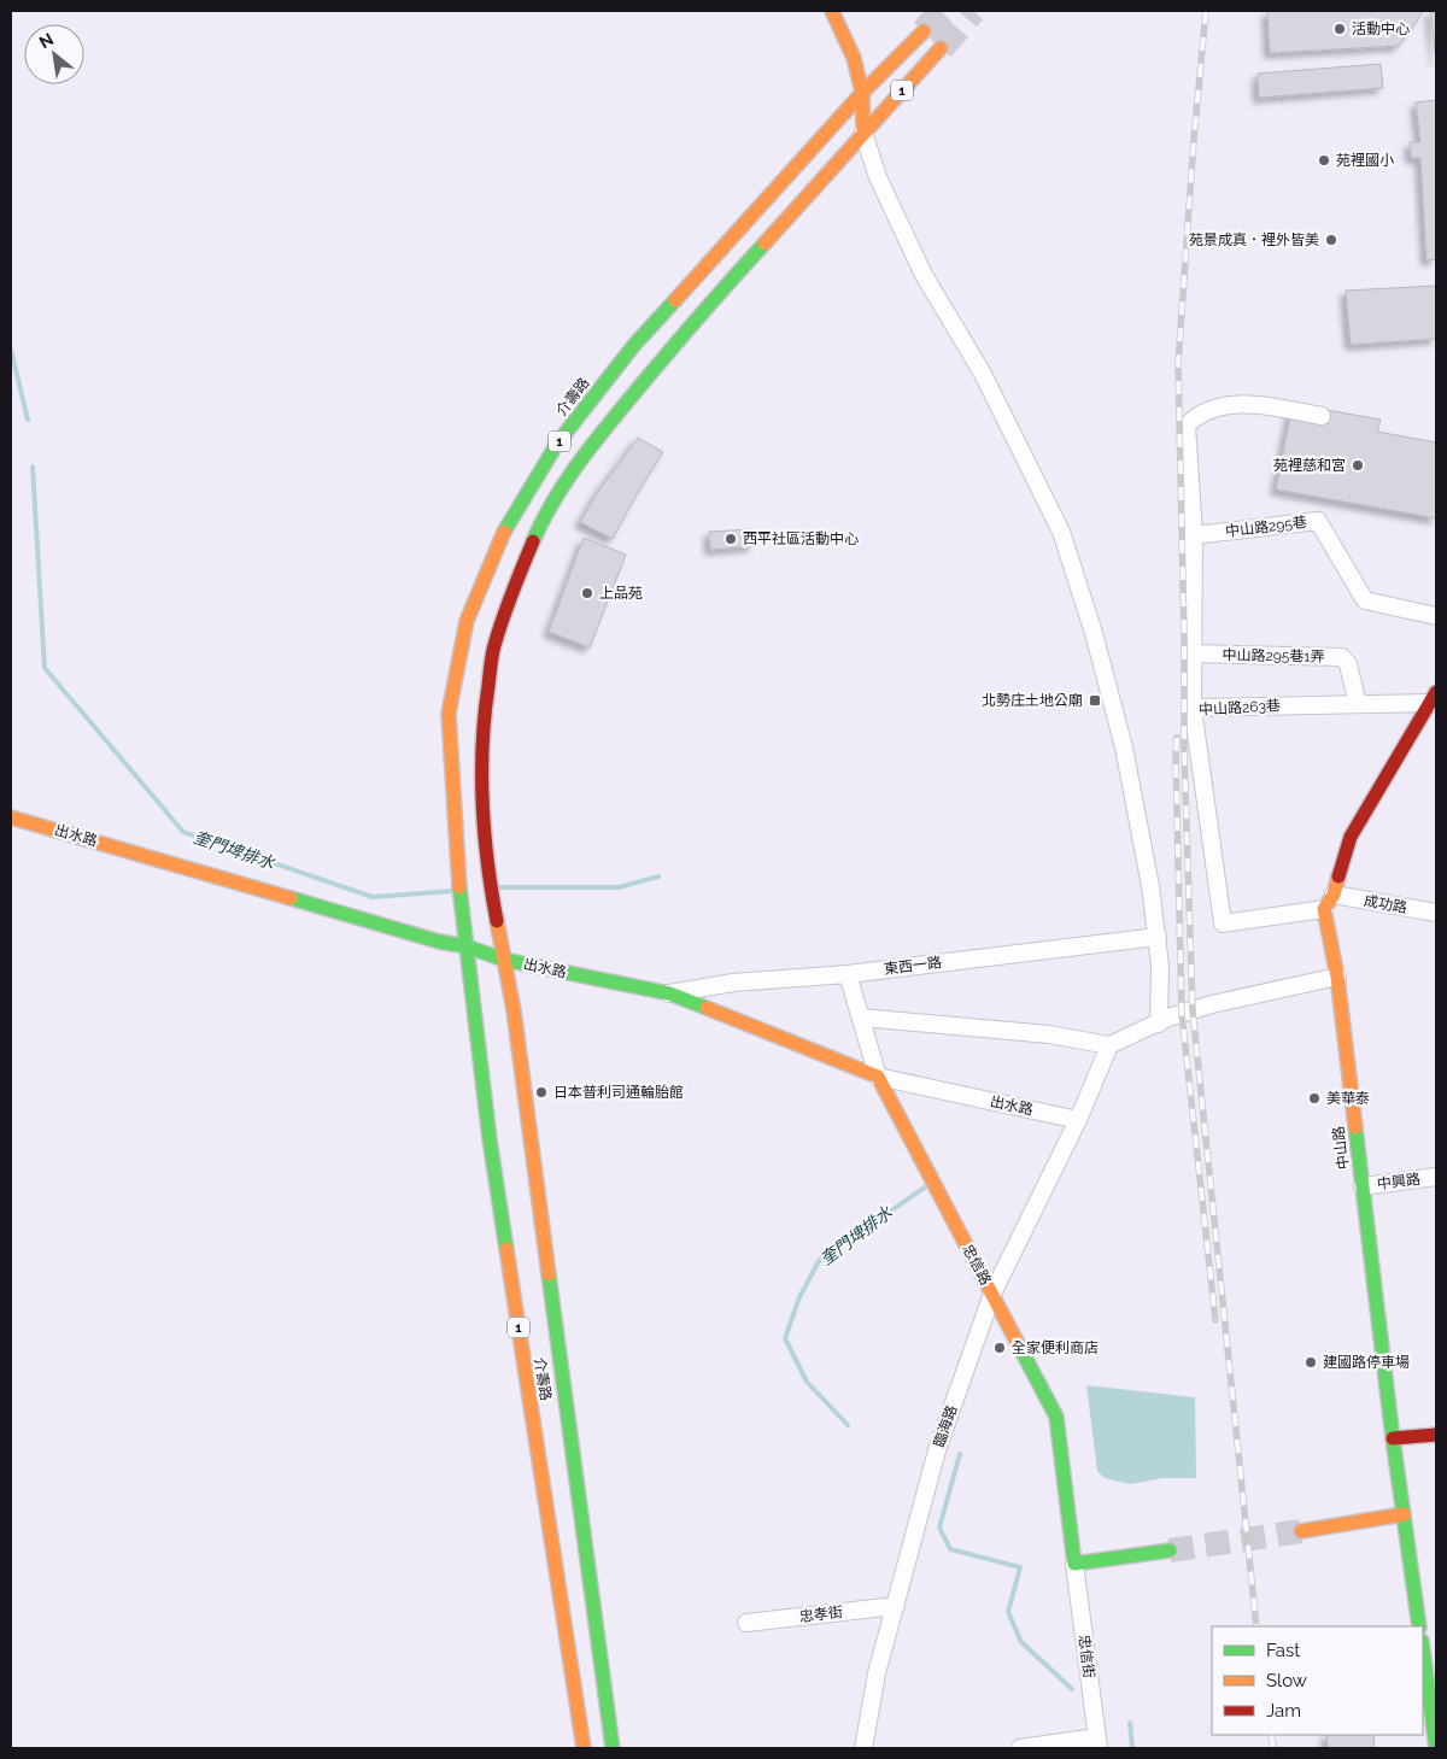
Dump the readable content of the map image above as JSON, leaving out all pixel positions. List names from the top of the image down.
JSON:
{
  "streets": {
    "main road": [
      "1",
      "介壽路",
      "出水路",
      "中山路",
      "忠信路"
    ],
    "street": [
      "中山路295巷",
      "中山路295巷1弄",
      "中山路263巷",
      "成功路",
      "東西一路",
      "中興路",
      "臨海路",
      "忠孝街",
      "忠信街"
    ]
  },
  "crossings": [
    ["1", "介壽路"],
    ["介壽路", "出水路"],
    ["中山路295巷1弄", "中山路263巷"],
    ["中山路263巷", "成功路"],
    ["中山路263巷", "中山路"],
    ["出水路", "東西一路"],
    ["出水路", "忠信路"],
    ["出水路", "臨海路"],
    ["成功路", "中山路"],
    ["東西一路", "忠信路"],
    ["中山路", "中興路"],
    ["忠信路", "臨海路"],
    ["忠信路", "忠信街"],
    ["臨海路", "忠孝街"]
  ],
  "water": ["奎門埤排水"],
  "places": {
    "other": [
      "活動中心",
      "苑裡國小",
      "苑景成真．裡外皆美",
      "苑裡慈和宮",
      "西平社區活動中心",
      "上品苑",
      "日本普利司通輪胎館",
      "美華泰",
      "全家便利商店",
      "建國路停車場"
    ],
    "transit": ["北勢庄土地公廟"]
  },
  "legend": ["Fast", "Slow", "Jam"],
  "north": "top left"
}
